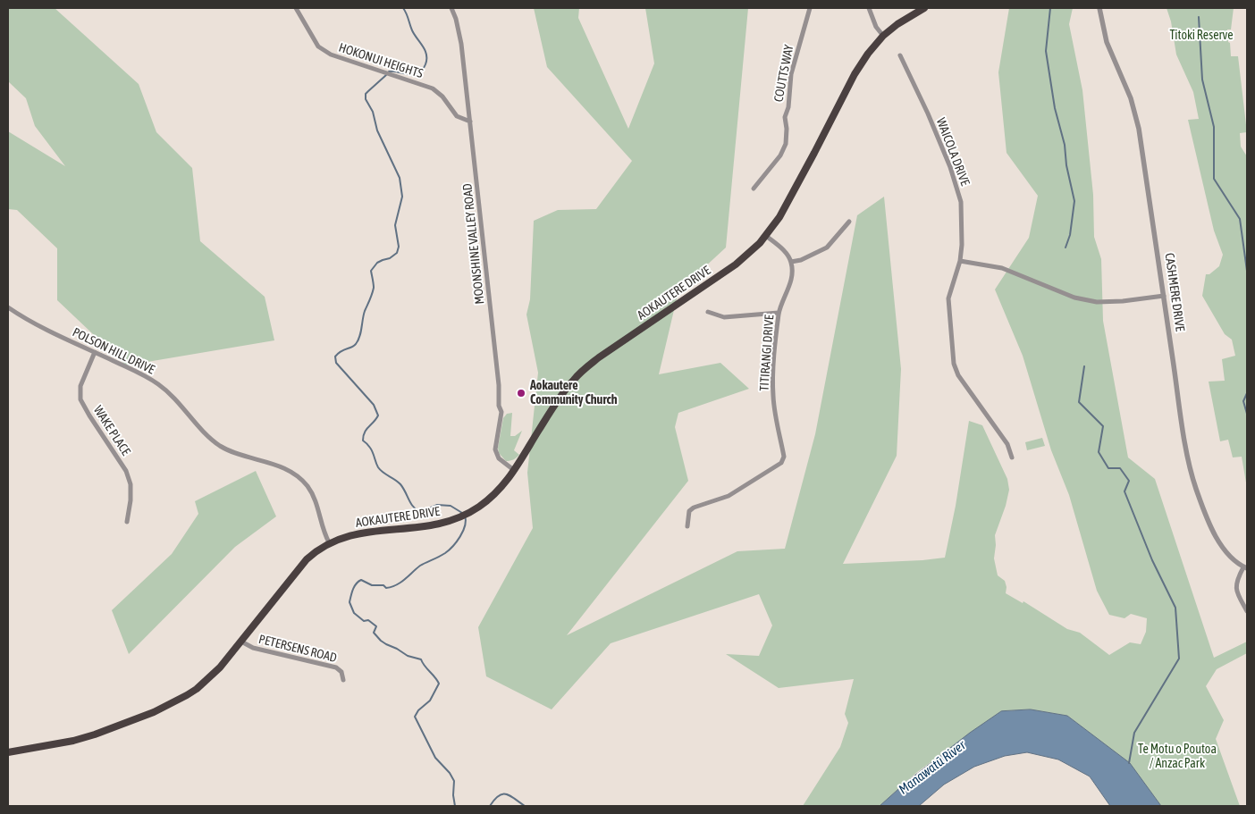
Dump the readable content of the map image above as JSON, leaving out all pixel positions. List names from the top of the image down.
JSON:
{
  "streets": {
    "highway": ["AOKAUTERE DRIVE"],
    "street": [
      "HOKONUI HEIGHTS",
      "COUTTS WAY",
      "WAICOLA DRIVE",
      "MOONSHINE VALLEY ROAD",
      "CASHMERE DRIVE",
      "POLSON HILL DRIVE",
      "TITIRANGI DRIVE",
      "WAKE PLACE",
      "PETERSENS ROAD"
    ]
  },
  "crossings": [
    ["HOKONUI HEIGHTS", "MOONSHINE VALLEY ROAD"],
    ["MOONSHINE VALLEY ROAD", "AOKAUTERE DRIVE"],
    ["AOKAUTERE DRIVE", "POLSON HILL DRIVE"],
    ["AOKAUTERE DRIVE", "PETERSENS ROAD"],
    ["POLSON HILL DRIVE", "WAKE PLACE"]
  ],
  "water": ["Manawatū River"],
  "parks": ["Titoki Reserve", "Te Motu o Poutoa / Anzac Park"],
  "places": ["Aokautere Community Church"]
}
